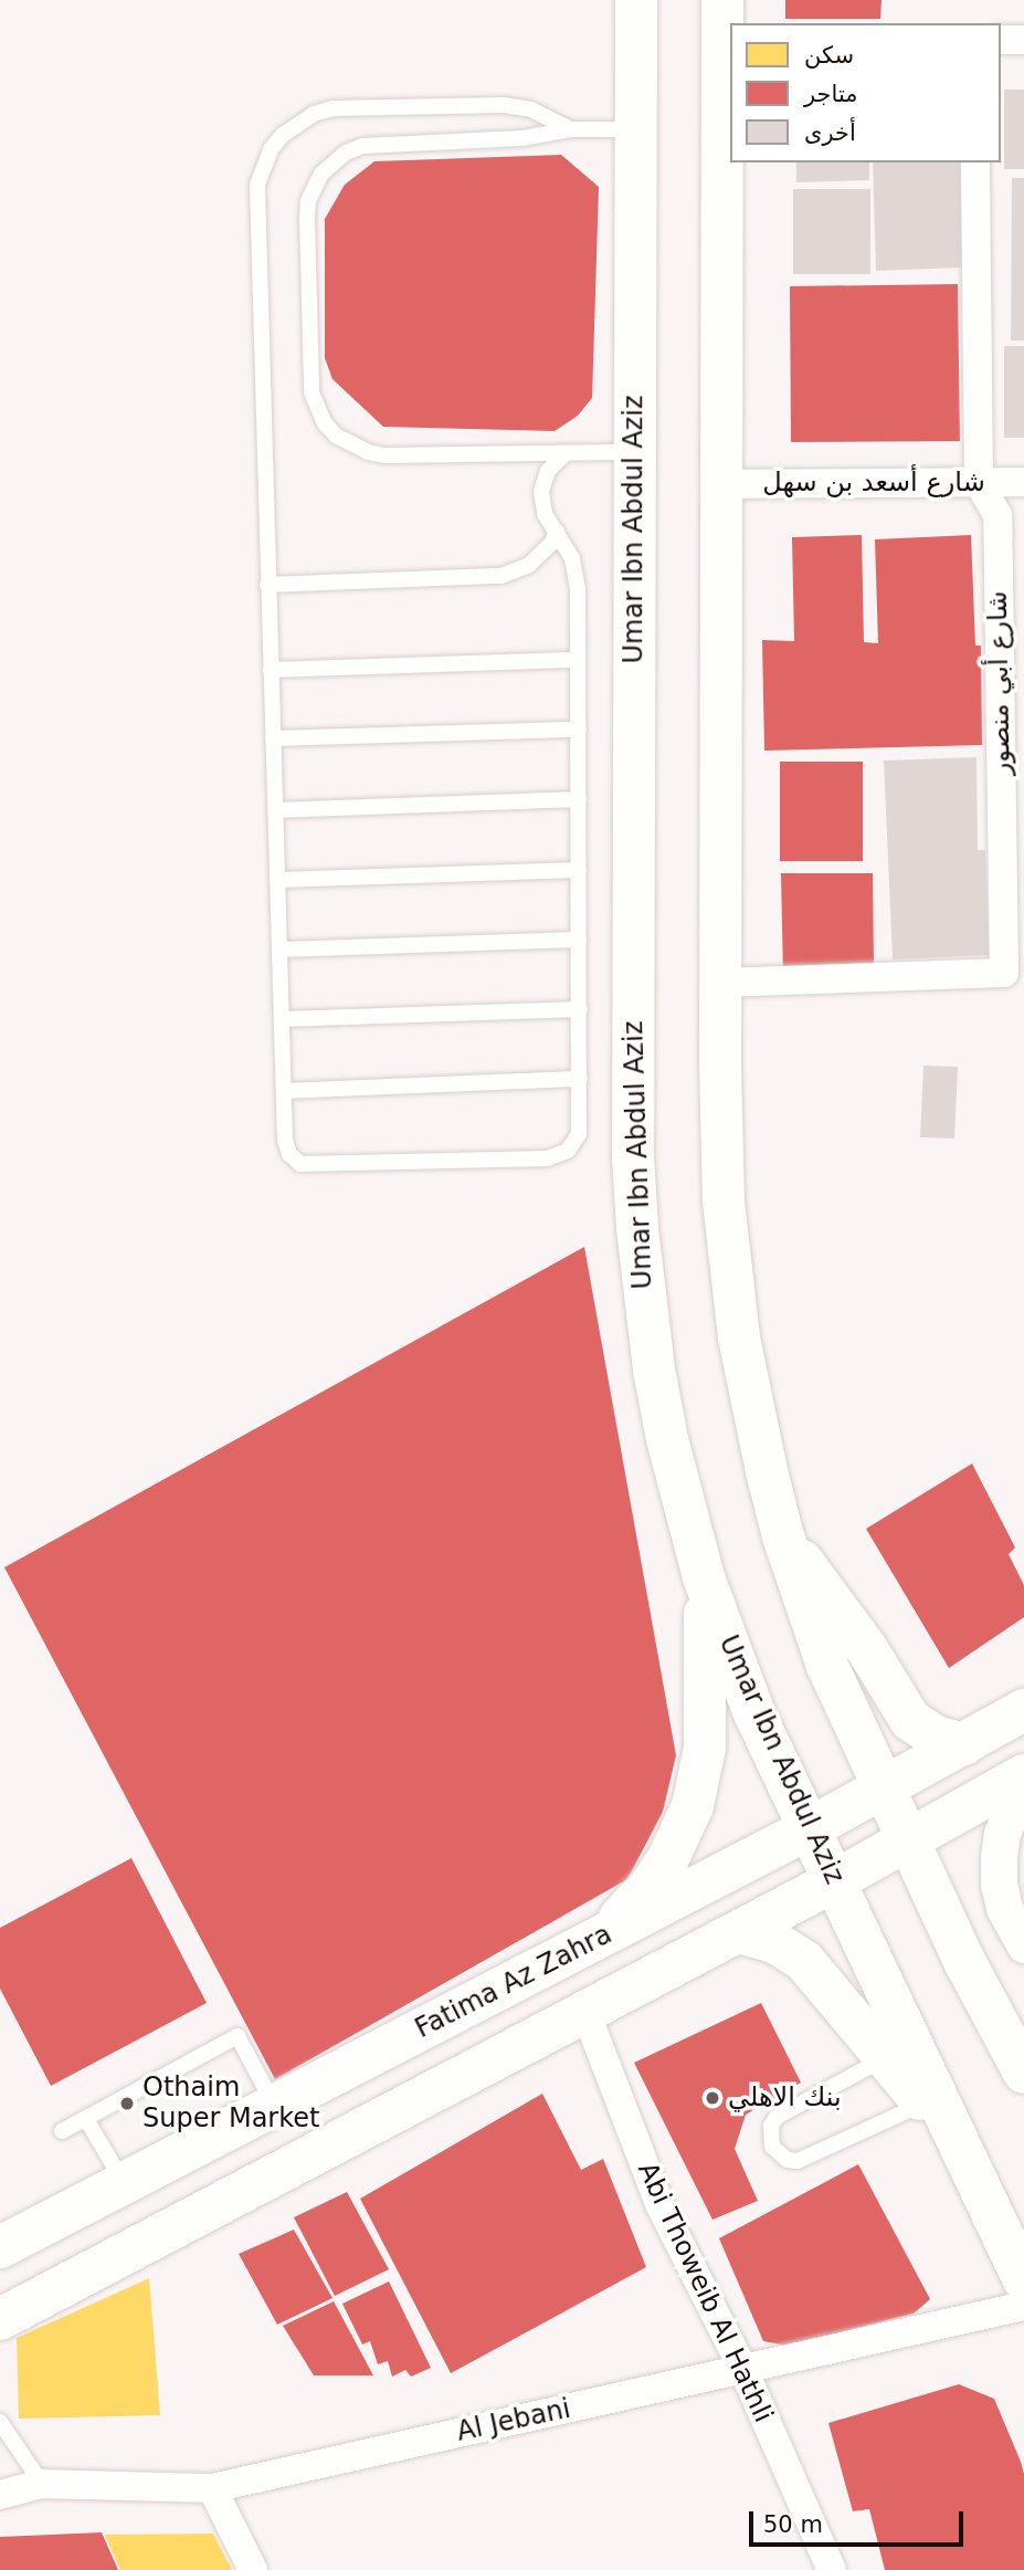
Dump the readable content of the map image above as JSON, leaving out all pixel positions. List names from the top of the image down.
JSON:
{
  "streets": {
    "main road": ["Umar Ibn Abdul Aziz", "Fatima Az Zahra"],
    "street": [
      "شارع أسعد بن سهل",
      "شارع أبي منصور",
      "Abi Thoweib Al Hathli",
      "Al Jebani"
    ]
  },
  "crossings": [
    ["شارع أسعد بن سهل", "شارع أبي منصور"],
    ["Umar Ibn Abdul Aziz", "Fatima Az Zahra"],
    ["Abi Thoweib Al Hathli", "Al Jebani"]
  ],
  "places": ["بنك الاهلي", "Othaim Super Market"],
  "legend": ["سكن", "متاجر", "أخرى"],
  "scale_bar": "50 m"
}
